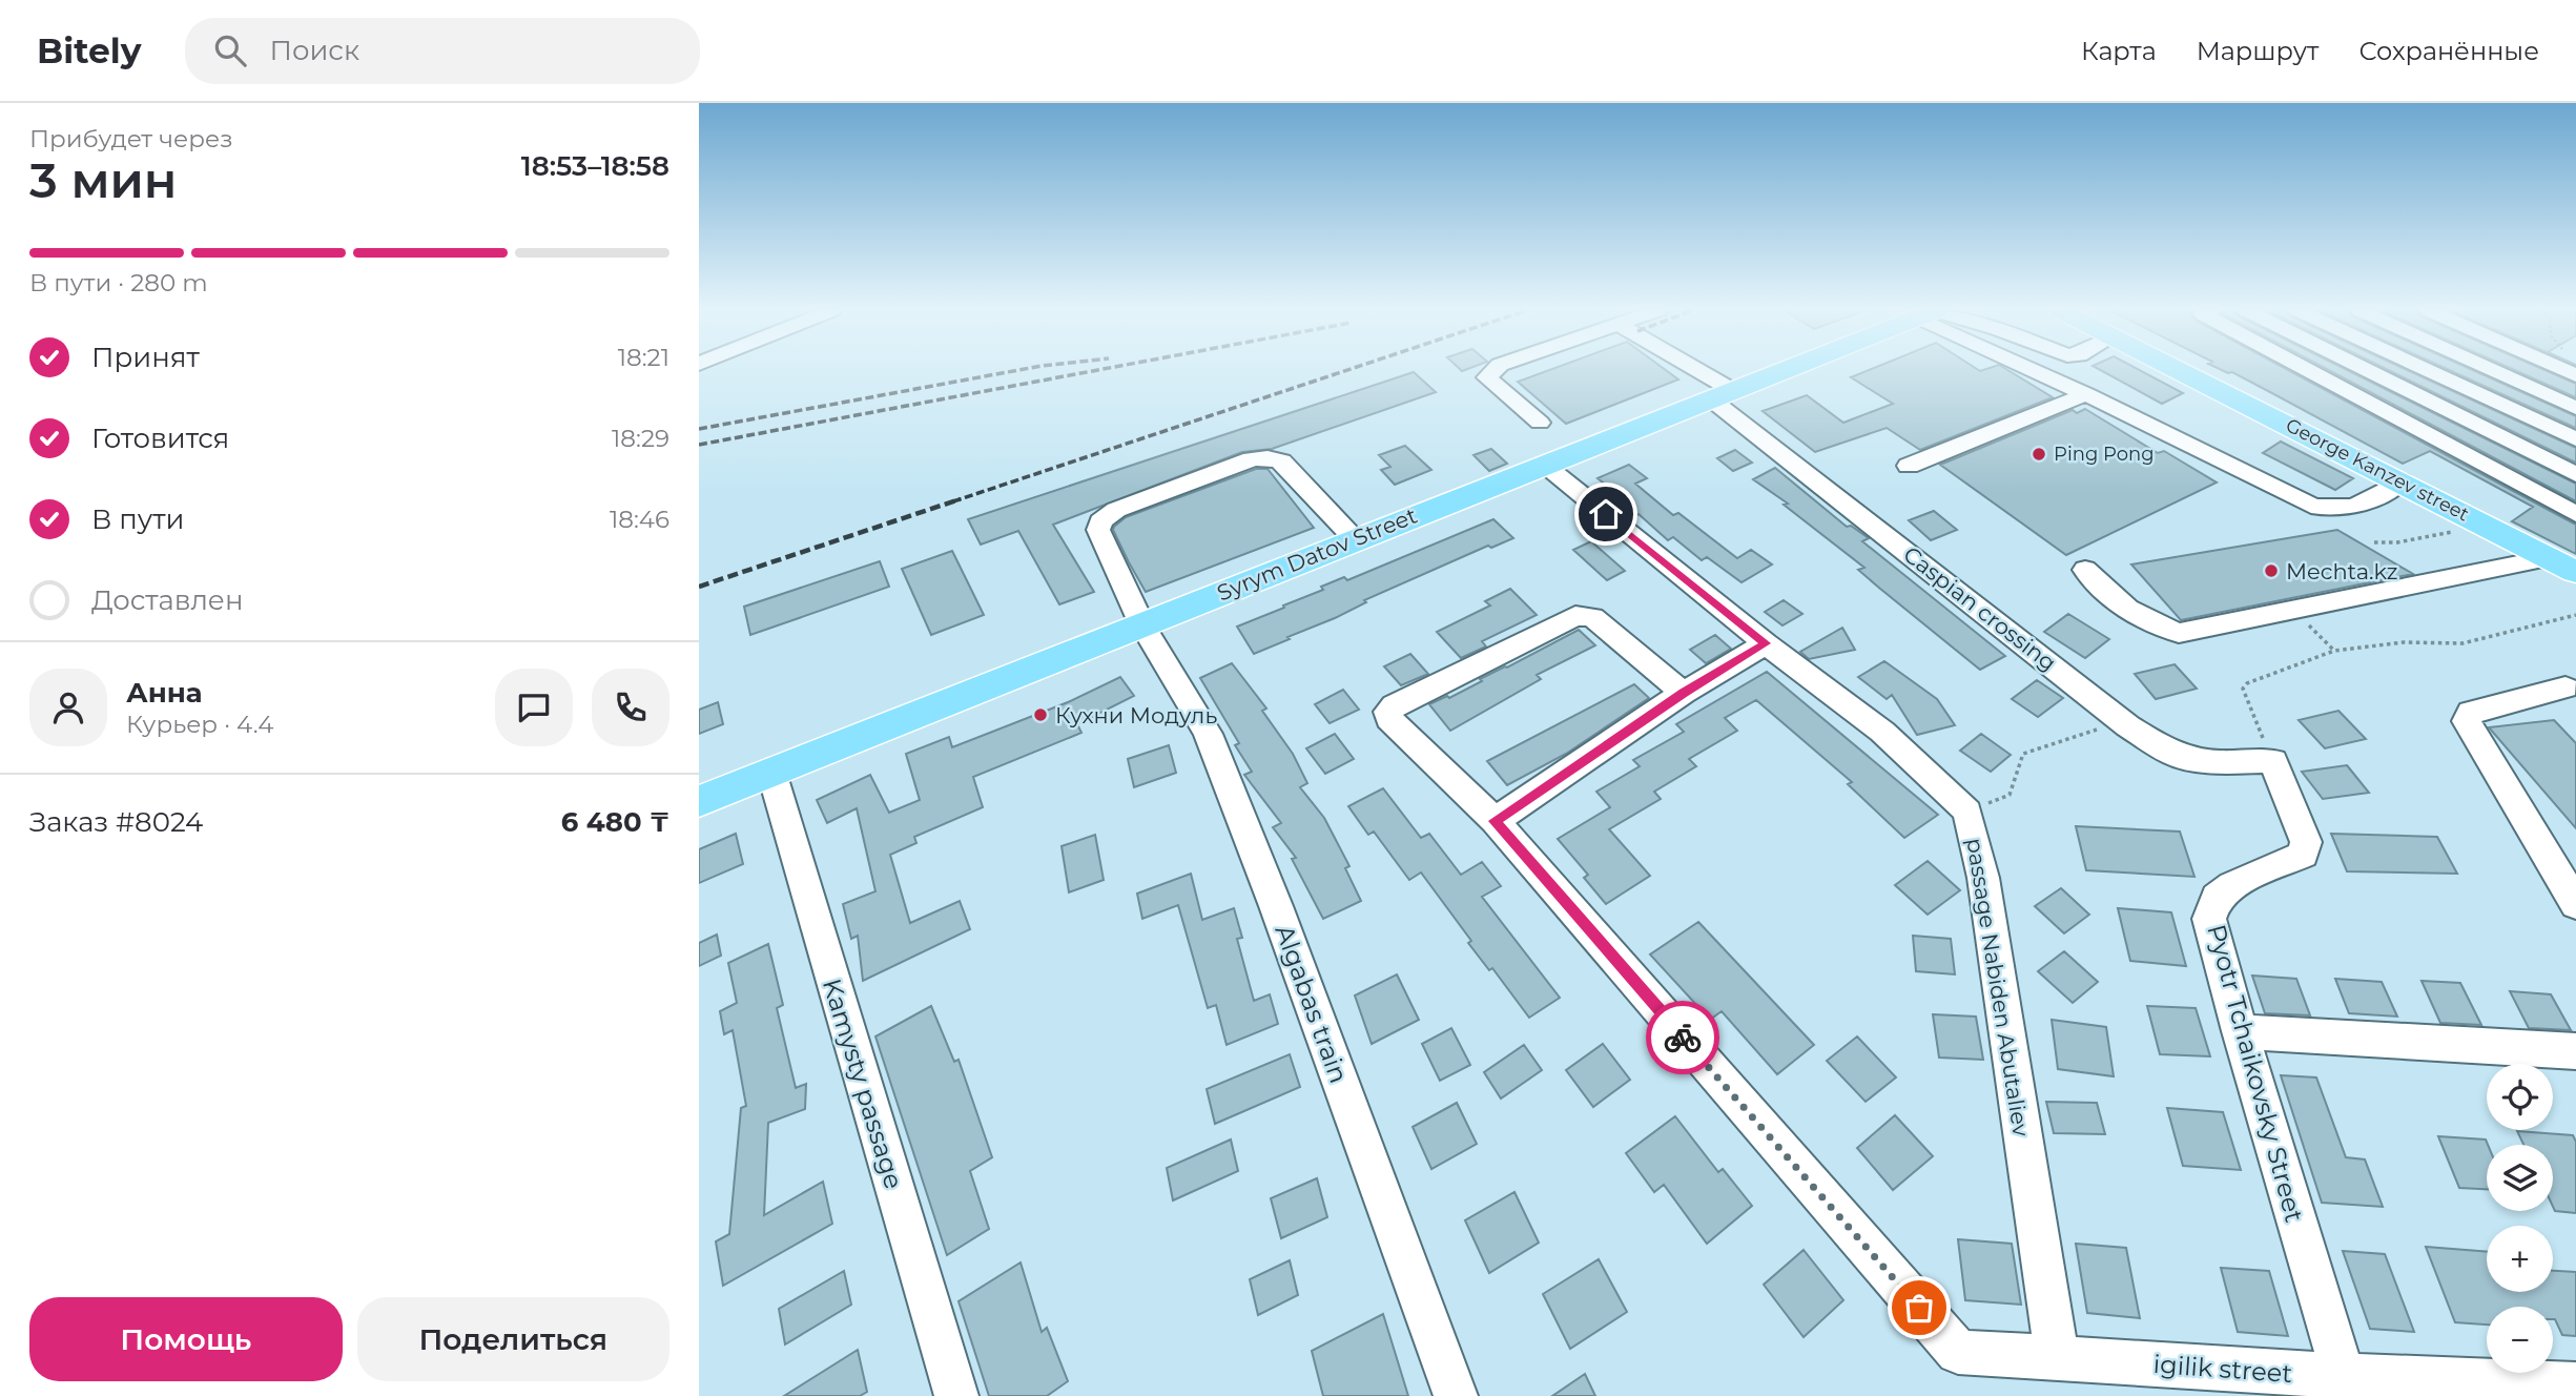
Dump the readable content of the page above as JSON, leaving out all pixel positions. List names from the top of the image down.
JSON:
{
  "streets": {
    "main road": ["George Kanzev street", "Syrym Datov Street"],
    "street": [
      "Caspian crossing",
      "passage Nabiden Abutaliev",
      "Algabas train",
      "Pyotr Tchaikovsky Street",
      "Kamysty passage",
      "igilik street"
    ]
  },
  "crossings": [
    ["Syrym Datov Street", "Caspian crossing"],
    ["Syrym Datov Street", "passage Nabiden Abutaliev"],
    ["Syrym Datov Street", "Algabas train"],
    ["Syrym Datov Street", "Kamysty passage"],
    ["Caspian crossing", "Pyotr Tchaikovsky Street"],
    ["passage Nabiden Abutaliev", "igilik street"],
    ["Pyotr Tchaikovsky Street", "igilik street"]
  ],
  "places": ["Ping Pong", "Mechta.kz", "Кухни Модуль"],
  "page": {
    "header": "Bitely",
    "search": "Поиск",
    "nav": ["Карта", "Маршрут", "Сохранённые"],
    "heading": ["3 мин", "Прибудет через", "18:53–18:58"],
    "panel": [
      "Анна",
      "Курьер · 4.4",
      "Заказ #8024",
      "6 480 ₸"
    ],
    "bar": "В пути · 280 m",
    "list": [
      ["Принят", "18:21"],
      ["Готовится", "18:29"],
      ["В пути", "18:46"],
      "Доставлен"
    ],
    "map_buttons": ["+", "−"],
    "buttons": ["Помощь", "Поделиться"]
  }
}
